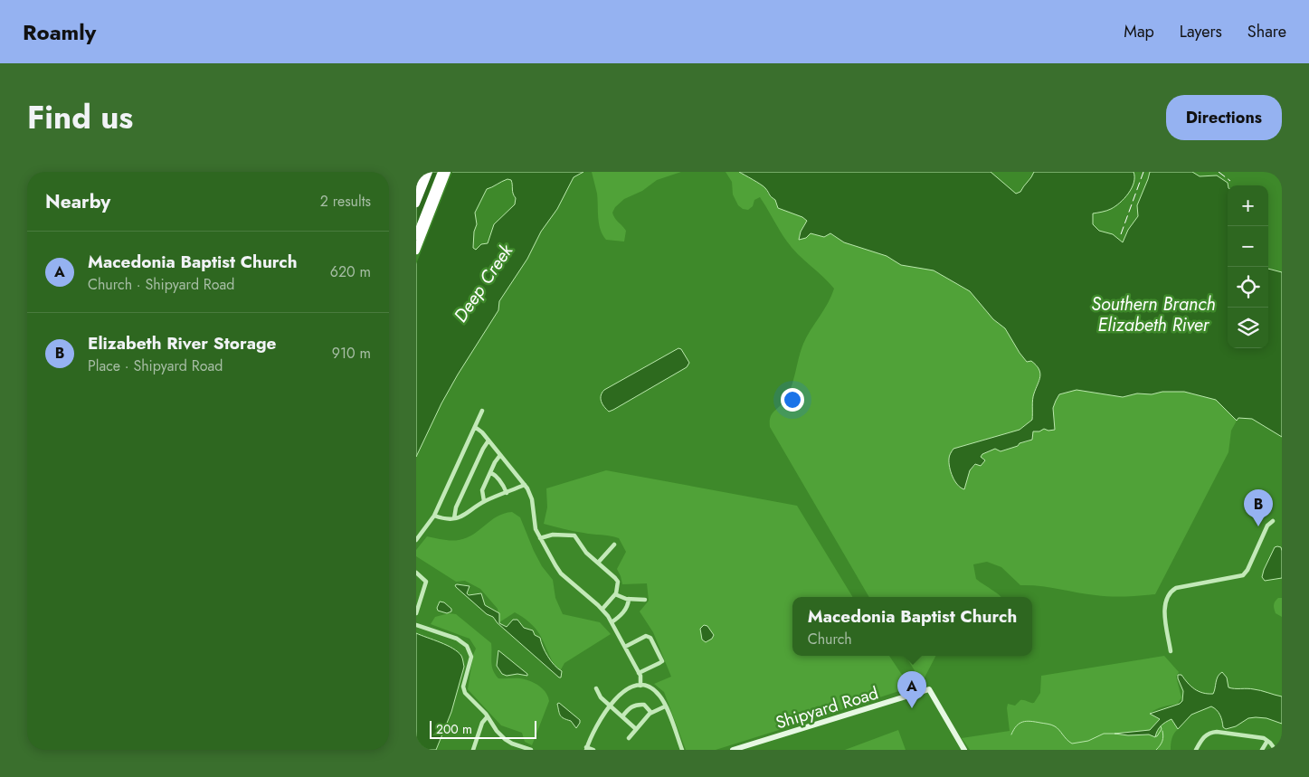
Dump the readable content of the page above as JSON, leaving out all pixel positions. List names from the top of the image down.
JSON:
{
  "streets": {
    "street": ["Shipyard Road"]
  },
  "water": ["Deep Creek", "Southern Branch Elizabeth River"],
  "scale_bar": "200 m",
  "page": {
    "header": "Roamly",
    "nav": ["Map", "Layers", "Share"],
    "title": "Find us",
    "buttons": "Directions",
    "heading": ["Nearby", "2 results"],
    "map_buttons": ["+", "−"],
    "list": [
      {
        "mark": "A",
        "name": "Macedonia Baptist Church",
        "note": "Church · Shipyard Road",
        "value": "620 m"
      },
      {
        "mark": "B",
        "name": "Elizabeth River Storage",
        "note": "Place · Shipyard Road",
        "value": "910 m"
      }
    ],
    "pins": ["B", "A"],
    "popup": ["Macedonia Baptist Church", "Church"],
    "scale": "200 m"
  }
}
